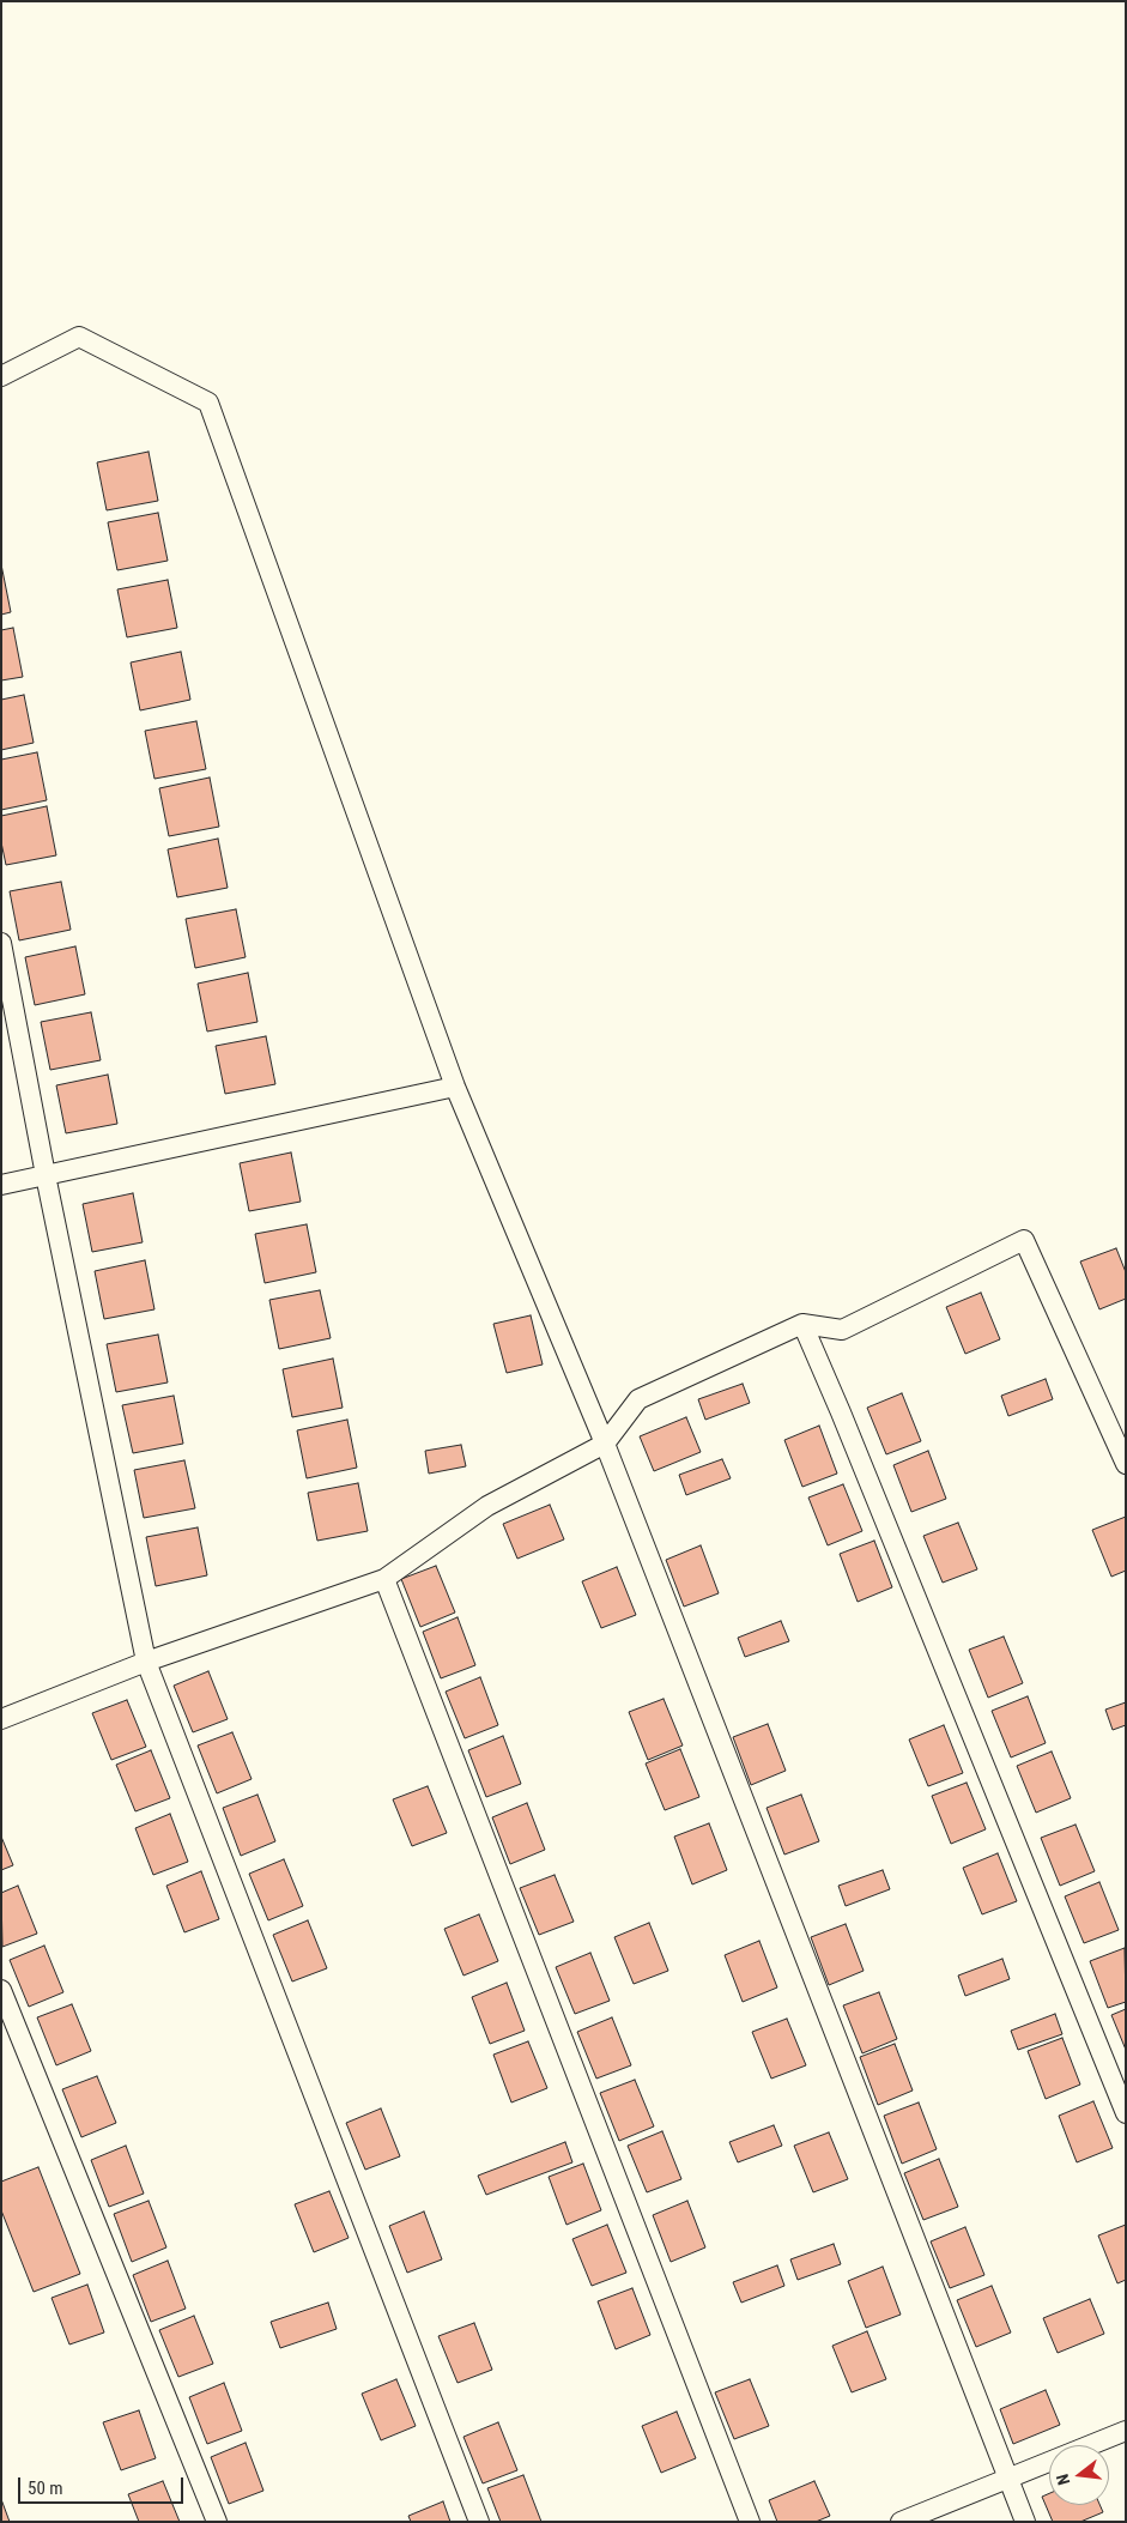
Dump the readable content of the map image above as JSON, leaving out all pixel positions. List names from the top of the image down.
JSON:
{
  "scale_bar": "50 m",
  "north": "left"
}
